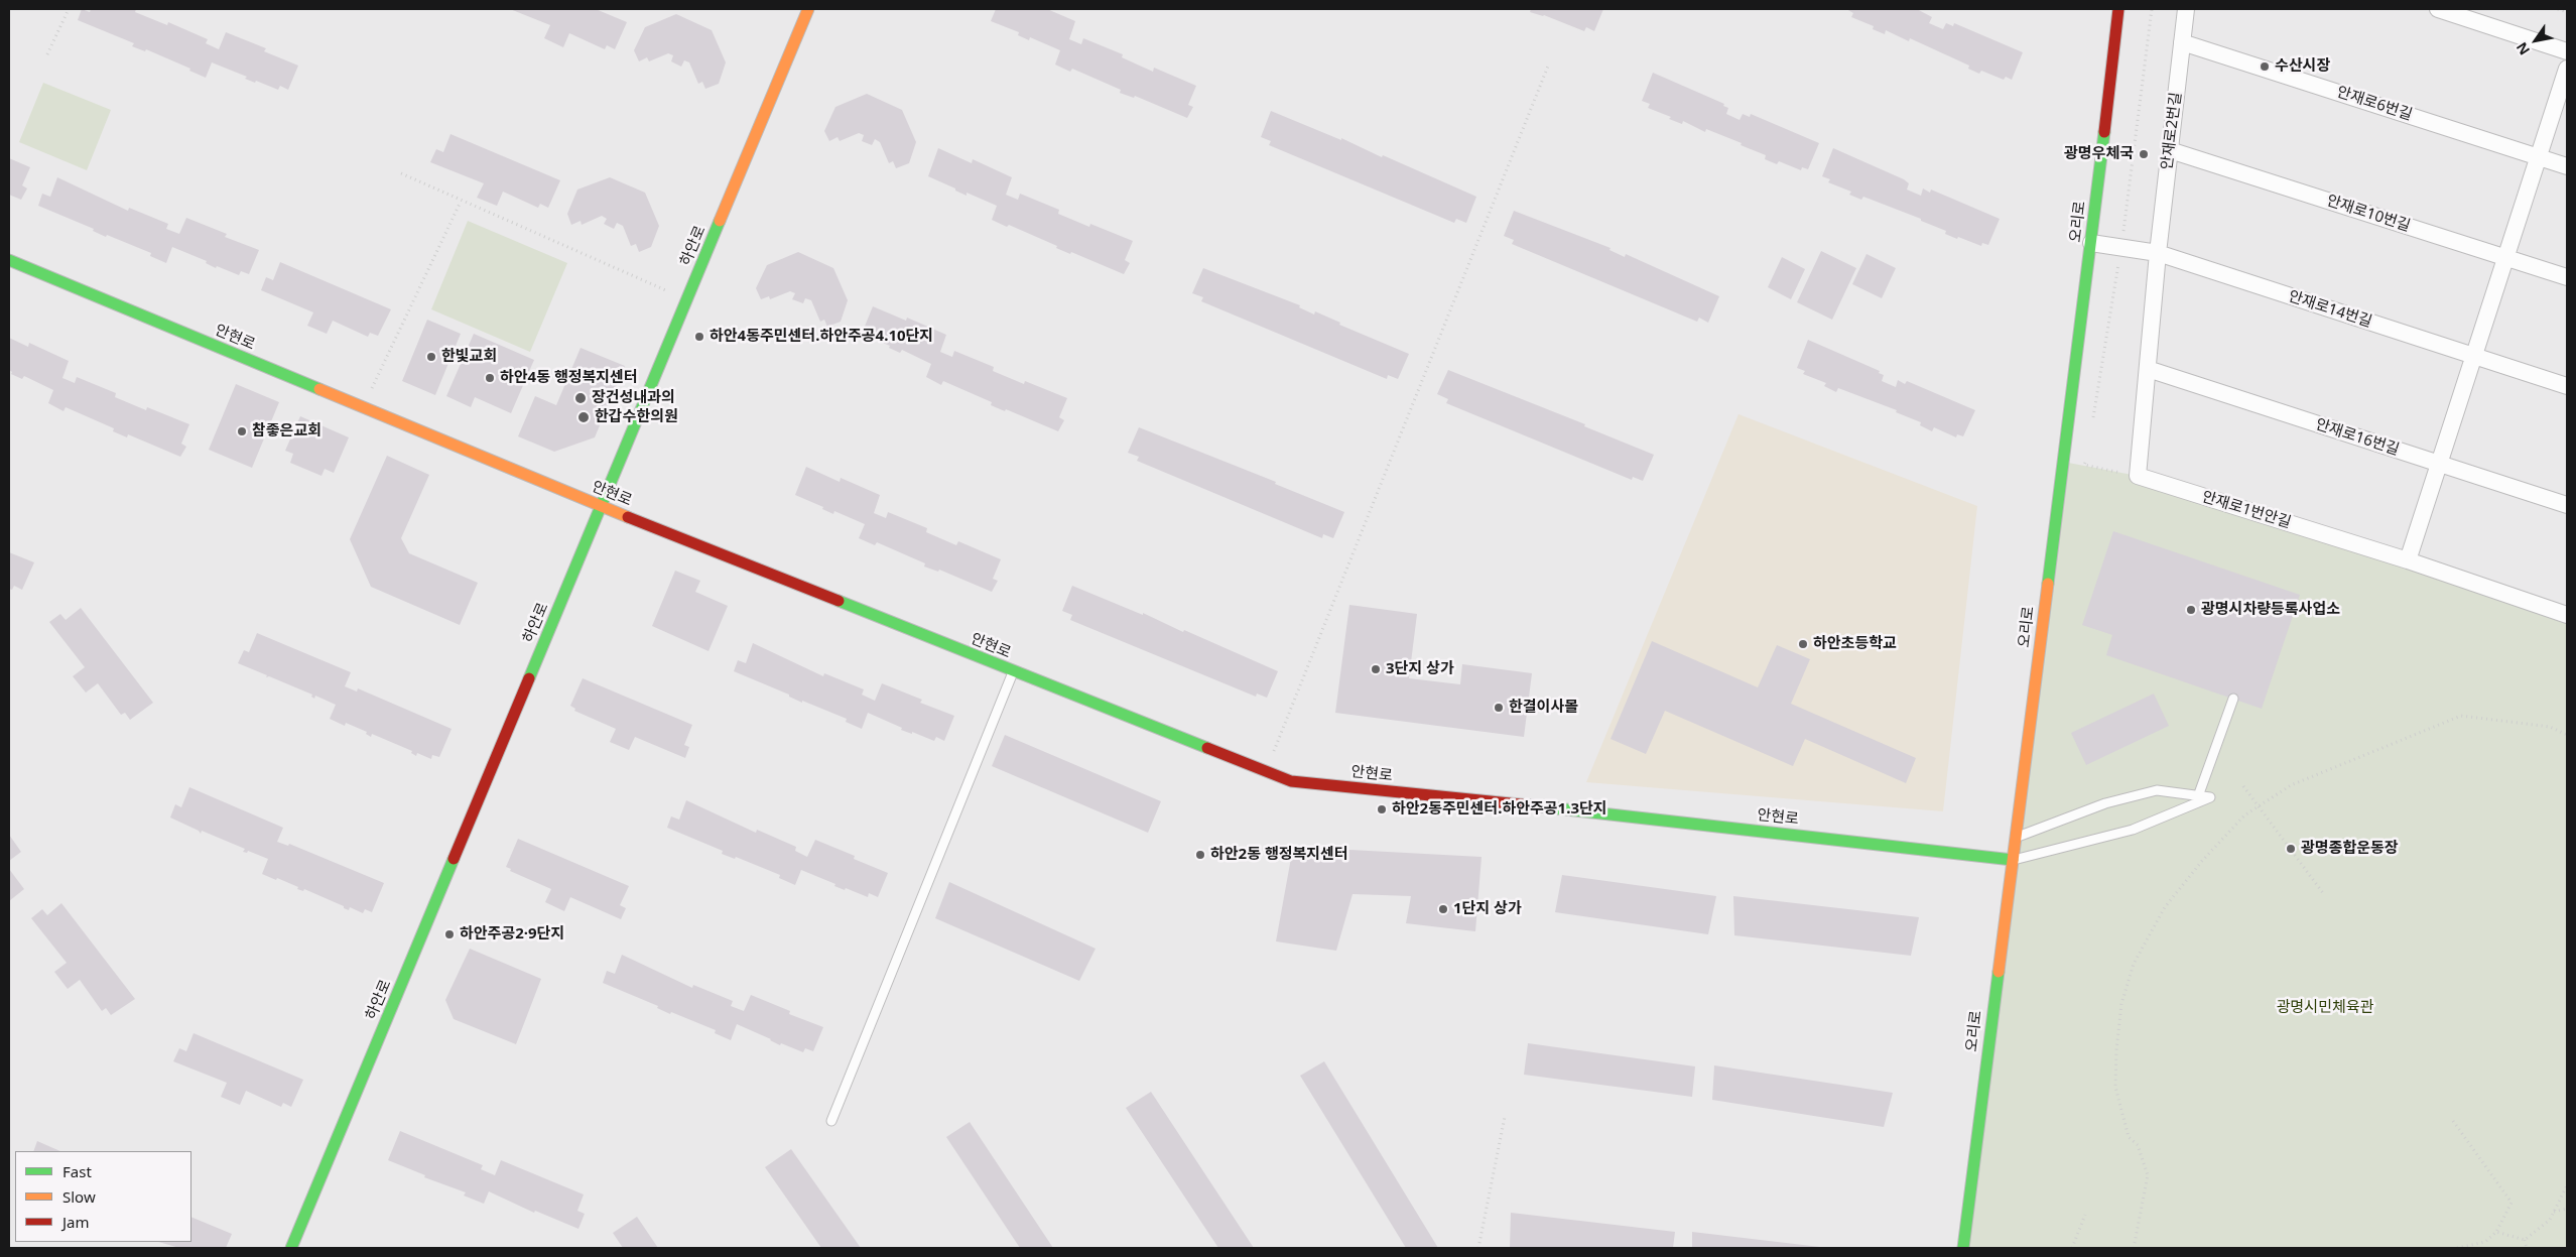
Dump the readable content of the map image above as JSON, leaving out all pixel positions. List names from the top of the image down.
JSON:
{
  "streets": {
    "street": [
      "안재로6번길",
      "안재로2번길",
      "안재로10번길",
      "오리로",
      "하안로",
      "안재로14번길",
      "안현로",
      "안재로16번길",
      "안재로1번안길"
    ]
  },
  "crossings": [
    ["안재로6번길", "안재로2번길"],
    ["안재로2번길", "안재로10번길"],
    ["안재로2번길", "안재로14번길"],
    ["안재로2번길", "안재로1번안길"],
    ["오리로", "안재로14번길"],
    ["오리로", "안현로"],
    ["하안로", "안현로"],
    ["안재로14번길", "안재로1번안길"],
    ["안재로16번길", "안재로1번안길"]
  ],
  "parks": ["광명시민체육관"],
  "places": [
    "수산시장",
    "광명우체국",
    "하안4동주민센터.하안주공4.10단지",
    "한빛교회",
    "하안4동 행정복지센터",
    "장건성내과의",
    "한갑수한의원",
    "참좋은교회",
    "광명시차량등록사업소",
    "하안초등학교",
    "3단지 상가",
    "한결이사몰",
    "하안2동주민센터.하안주공1.3단지",
    "광명종합운동장",
    "하안2동 행정복지센터",
    "1단지 상가",
    "하안주공2·9단지"
  ],
  "legend": ["Fast", "Slow", "Jam"],
  "north": "bottom left"
}
